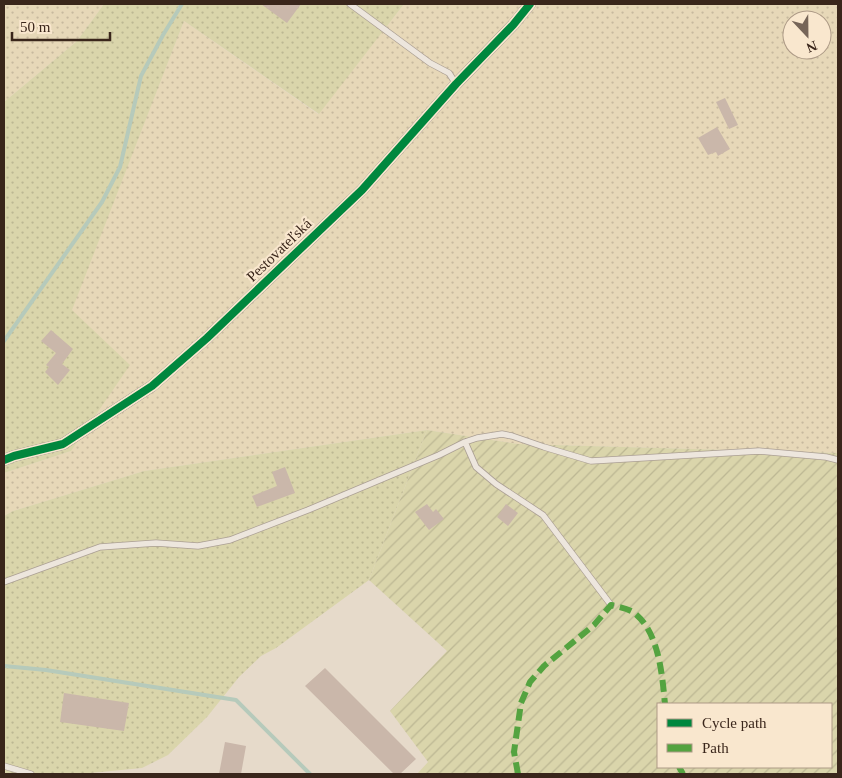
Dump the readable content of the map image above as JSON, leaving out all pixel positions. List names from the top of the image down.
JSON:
{
  "streets": {
    "street": ["Pestovateľská"]
  },
  "legend": ["Cycle path", "Path"],
  "scale_bar": "50 m",
  "north": "bottom"
}
